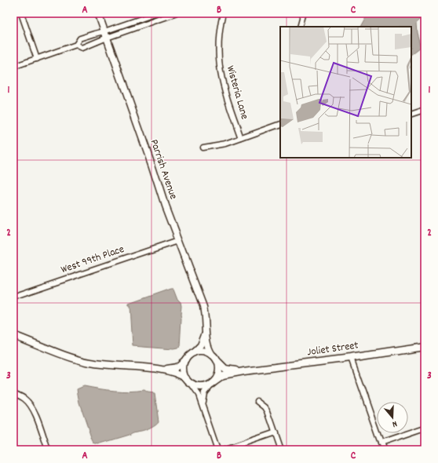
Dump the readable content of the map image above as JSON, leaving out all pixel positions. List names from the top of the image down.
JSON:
{
  "streets": {
    "street": [
      "Wisteria Lane",
      "Parrish Avenue",
      "West 99th Place",
      "Joliet Street"
    ]
  },
  "crossings": [
    ["Parrish Avenue", "West 99th Place"],
    ["Parrish Avenue", "Joliet Street"]
  ],
  "north": "bottom",
  "grid": {
    "columns": ["A", "B", "C"],
    "rows": ["1", "2", "3"]
  }
}
